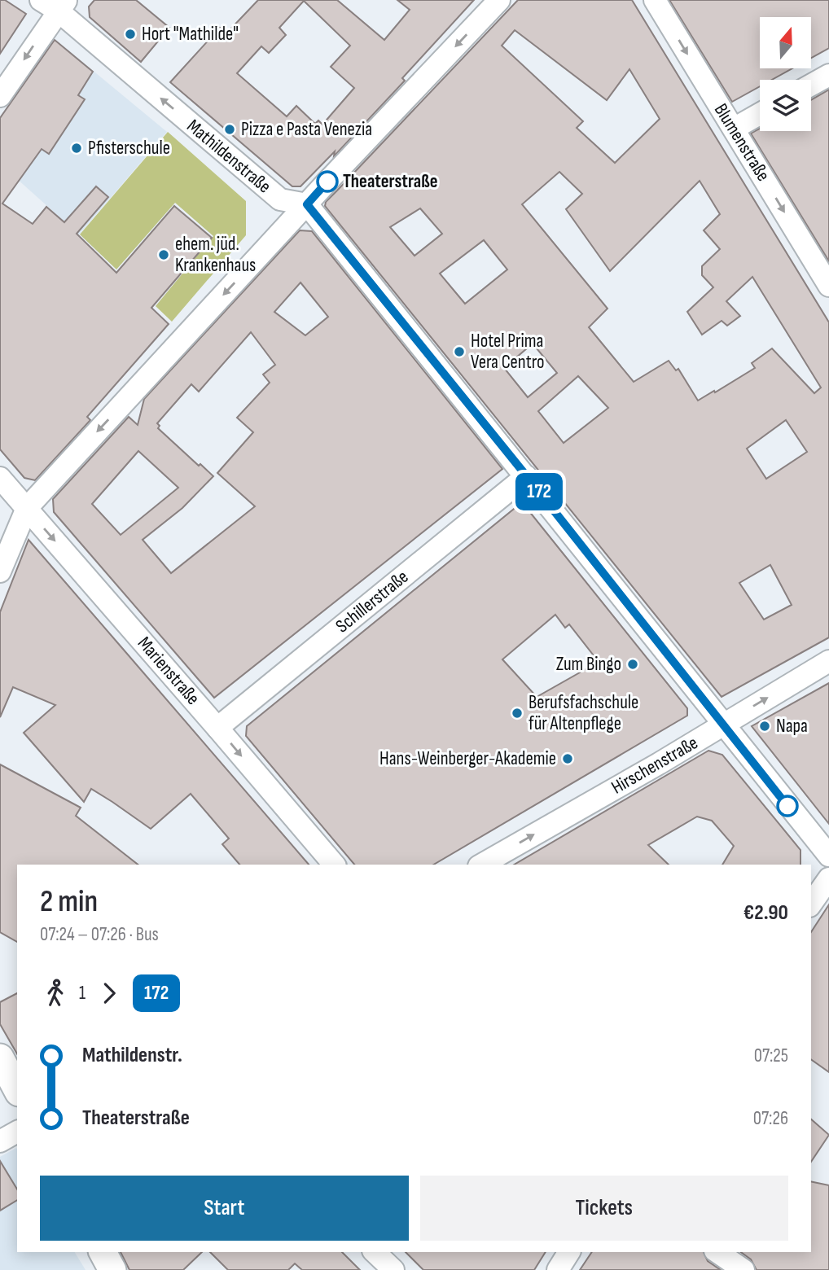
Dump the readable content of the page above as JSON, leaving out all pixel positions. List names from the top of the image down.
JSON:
{
  "streets": {
    "street": [
      "Blumenstraße",
      "Mathildenstraße",
      "Schillerstraße",
      "Marienstraße",
      "Hirschenstraße"
    ]
  },
  "crossings": [
    ["Schillerstraße", "Marienstraße"]
  ],
  "one_way": [
    "Blumenstraße",
    "Mathildenstraße",
    "Marienstraße",
    "Hirschenstraße"
  ],
  "places": [
    "Hort \"Mathilde\"",
    "Pizza e Pasta Venezia",
    "Pfisterschule",
    "Theaterstraße",
    "ehem. jüd. Krankenhaus",
    "Hotel Prima Vera Centro",
    "Zum Bingo",
    "Berufsfachschule für Altenpflege",
    "Napa",
    "Hans-Weinberger-Akademie"
  ],
  "lines": ["bus line 172"],
  "north": "top",
  "page": {
    "on_map": "172",
    "heading": ["2 min", "07:24 – 07:26 · Bus", "€2.90"],
    "legs": ["1", "172"],
    "list": [
      {
        "name": "Mathildenstr.",
        "value": "07:25"
      },
      {
        "name": "Theaterstraße",
        "value": "07:26"
      }
    ],
    "buttons": ["Start", "Tickets"]
  }
}
